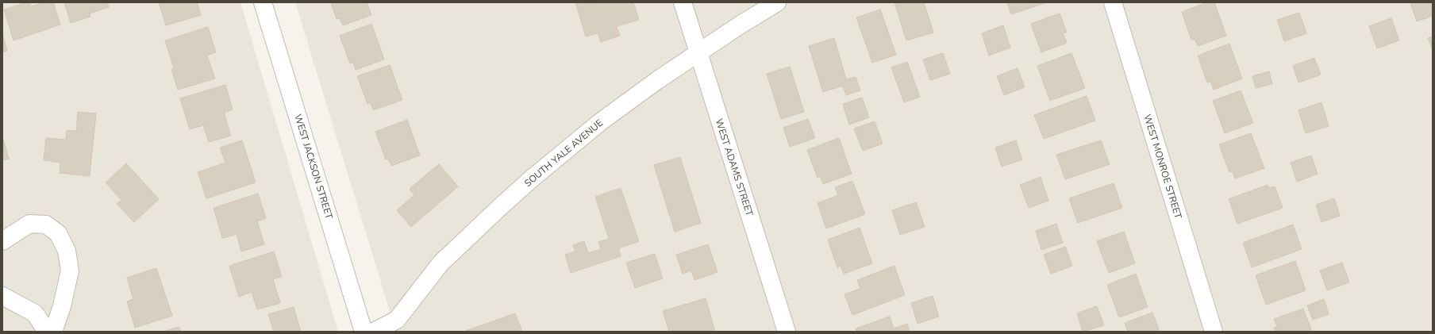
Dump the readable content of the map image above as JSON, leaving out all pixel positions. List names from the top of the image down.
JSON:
{
  "streets": {
    "street": [
      "SOUTH YALE AVENUE",
      "WEST JACKSON STREET",
      "WEST MONROE STREET",
      "WEST ADAMS STREET"
    ]
  },
  "crossings": [
    ["SOUTH YALE AVENUE", "WEST ADAMS STREET"]
  ]
}
